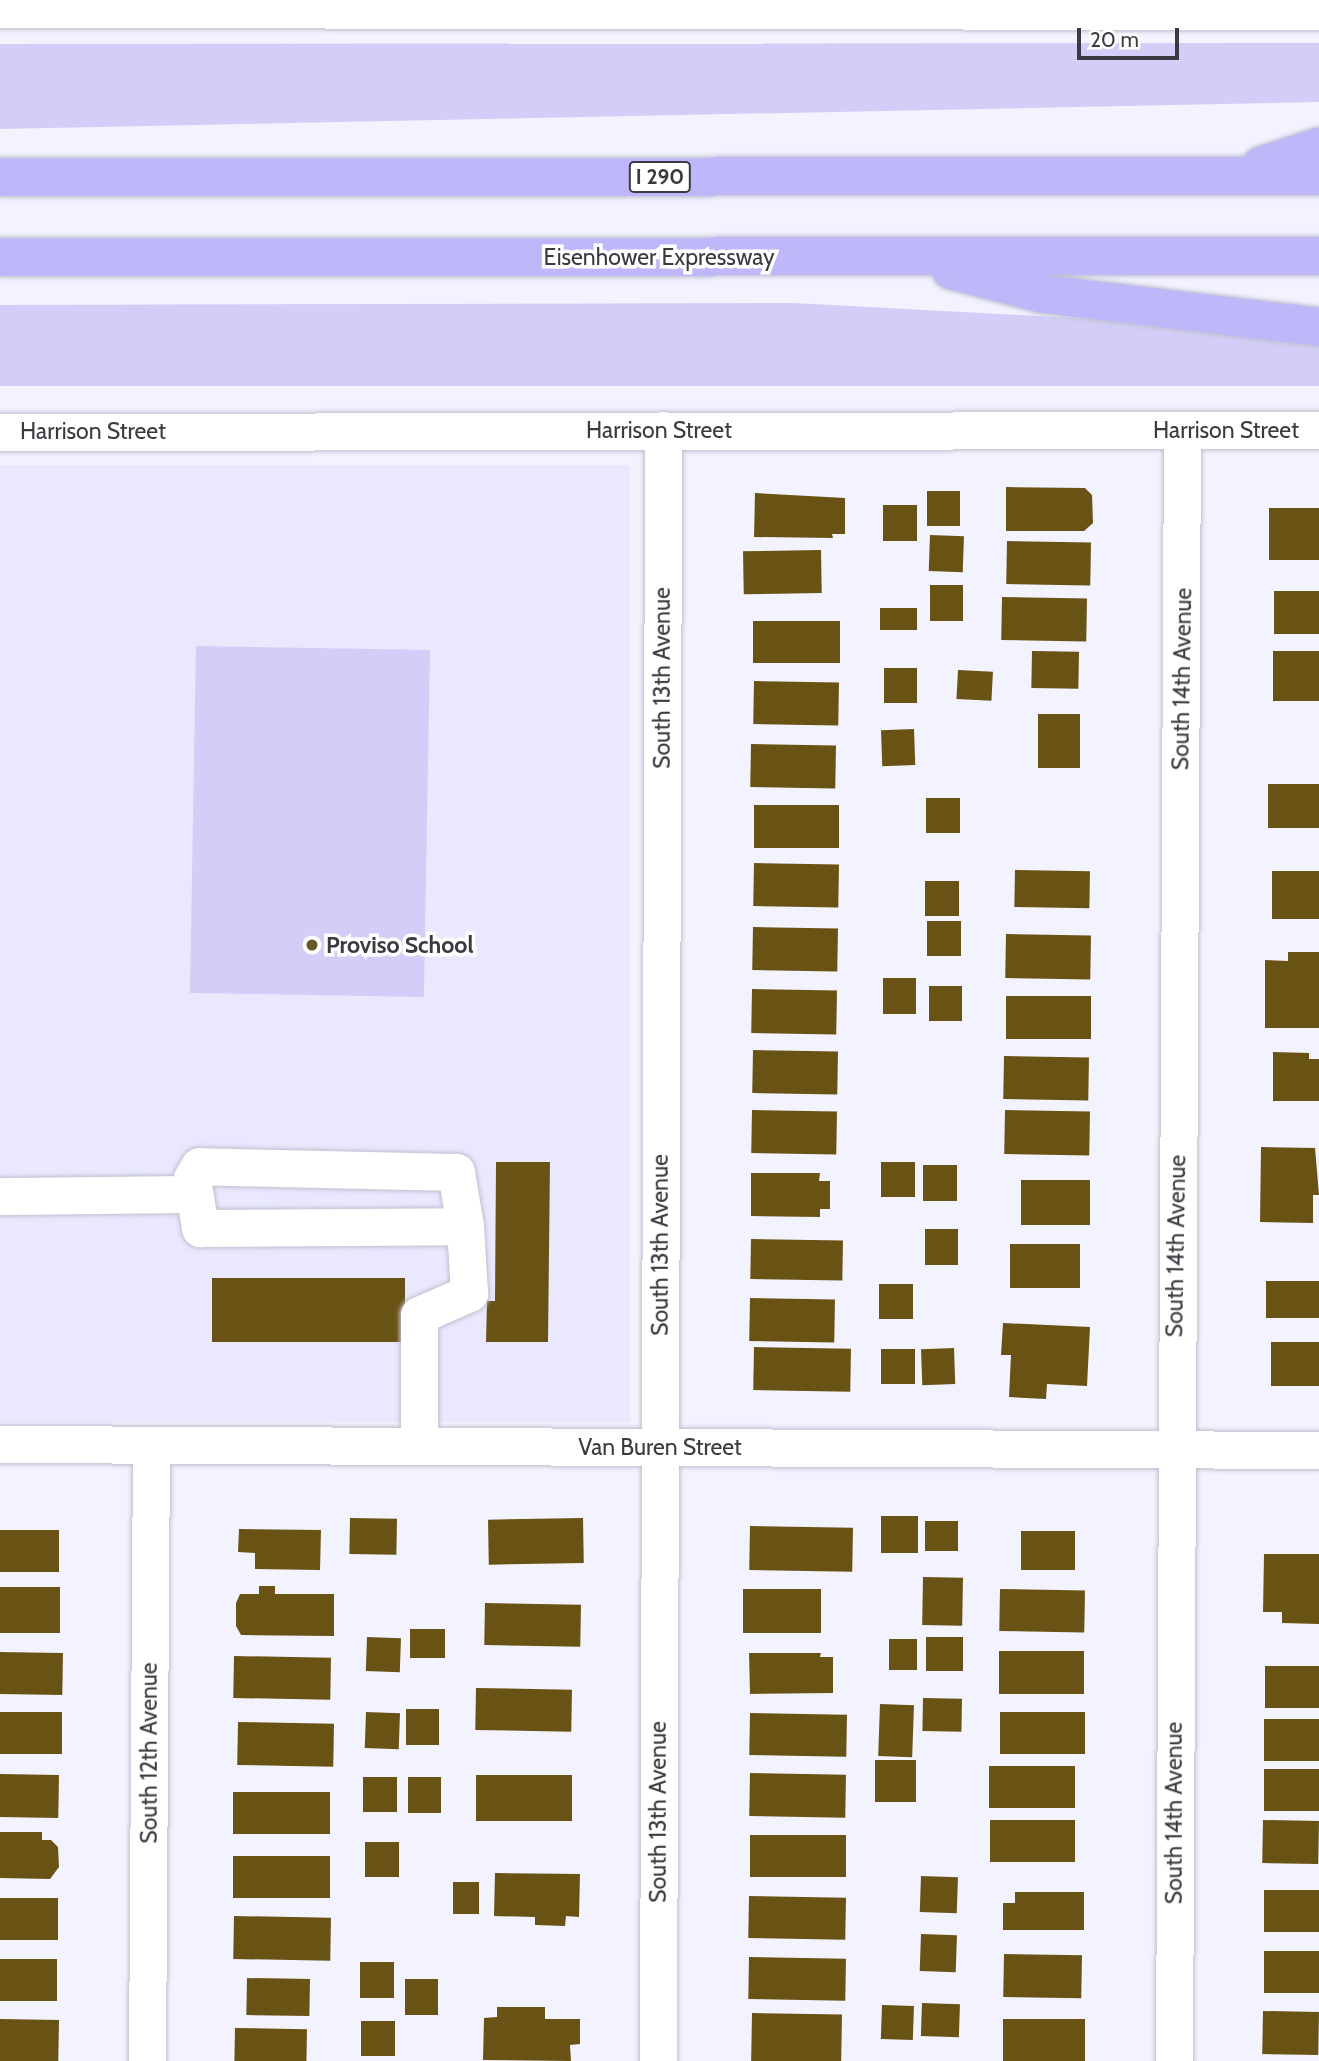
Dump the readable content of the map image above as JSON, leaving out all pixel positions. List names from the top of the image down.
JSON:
{
  "streets": {
    "highway": ["I 290", "Eisenhower Expressway"],
    "street": [
      "Harrison Street",
      "South 13th Avenue",
      "South 14th Avenue",
      "Van Buren Street",
      "South 12th Avenue"
    ]
  },
  "crossings": [
    ["Harrison Street", "South 13th Avenue"],
    ["Harrison Street", "South 14th Avenue"],
    ["South 13th Avenue", "Van Buren Street"],
    ["South 14th Avenue", "Van Buren Street"],
    ["Van Buren Street", "South 12th Avenue"]
  ],
  "places": ["Proviso School"],
  "scale_bar": "20 m"
}
